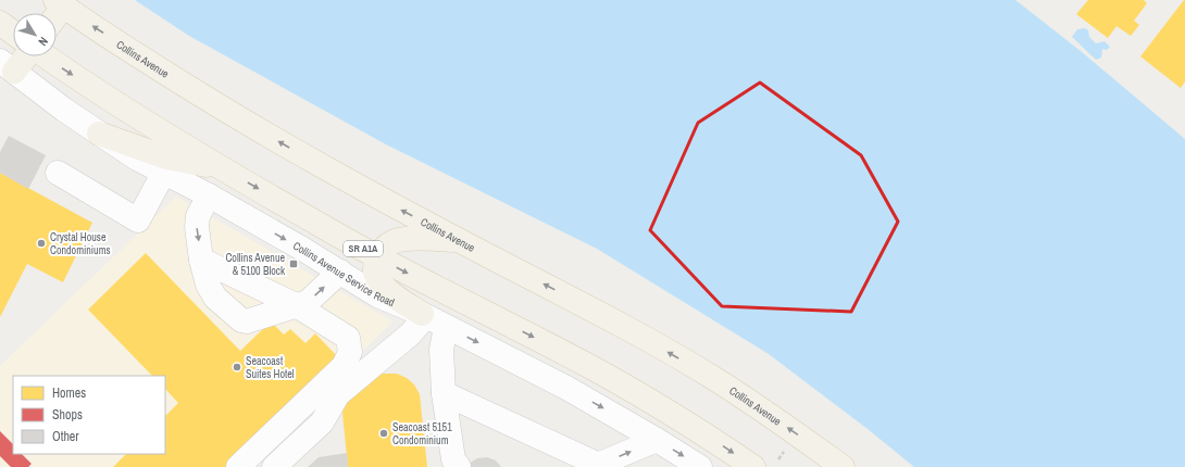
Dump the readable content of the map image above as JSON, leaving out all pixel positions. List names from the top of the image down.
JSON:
{
  "streets": {
    "main road": ["Collins Avenue", "SR A1A"],
    "street": ["Collins Avenue Service Road"]
  },
  "places": {
    "other": ["Crystal House Condominiums", "Seacoast Suites Hotel", "Seacoast 5151 Condominium"],
    "transit": ["Collins Avenue & 5100 Block"]
  },
  "legend": ["Homes", "Shops", "Other"],
  "north": "bottom right"
}
